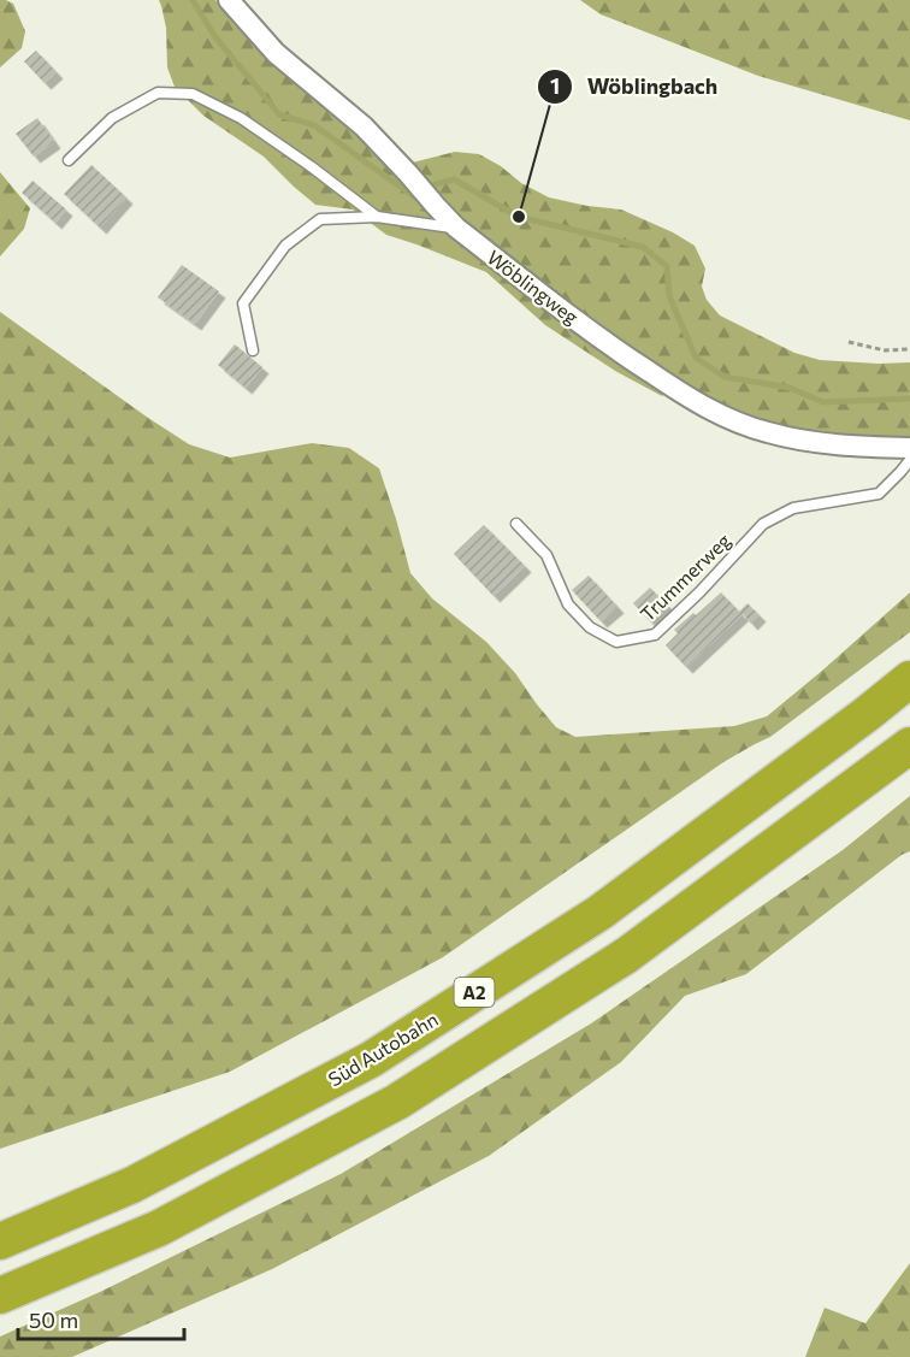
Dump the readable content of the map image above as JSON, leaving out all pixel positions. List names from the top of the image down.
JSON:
{
  "streets": {
    "highway": ["A2", "Süd Autobahn"],
    "street": ["Wöblingweg"],
    "lane": ["Trummerweg"]
  },
  "places": ["Wöblingbach"],
  "scale_bar": "50 m"
}
